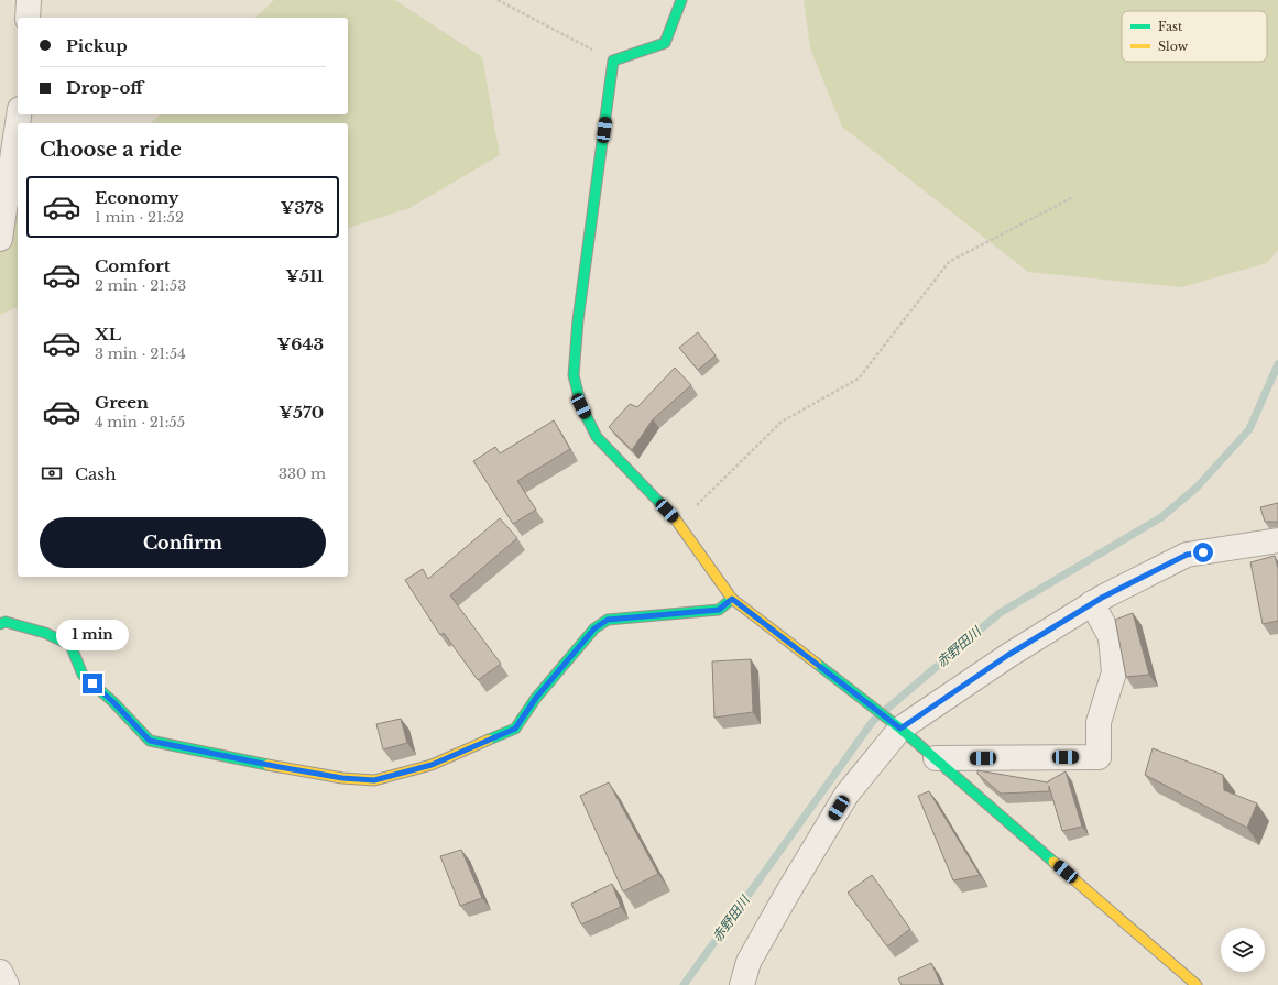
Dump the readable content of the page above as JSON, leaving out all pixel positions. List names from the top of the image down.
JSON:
{
  "water": ["赤野田川"],
  "legend": ["Fast", "Slow"],
  "page": {
    "banner": ["Pickup", "Drop-off"],
    "heading": "Choose a ride",
    "list": [
      {
        "name": "Economy",
        "note": "1 min · 21:52",
        "value": "¥378"
      },
      {
        "name": "Comfort",
        "note": "2 min · 21:53",
        "value": "¥511"
      },
      {
        "name": "XL",
        "note": "3 min · 21:54",
        "value": "¥643"
      },
      {
        "name": "Green",
        "note": "4 min · 21:55",
        "value": "¥570"
      }
    ],
    "pay": ["Cash", "330 m"],
    "buttons": "Confirm",
    "bubble": "1 min"
  }
}
